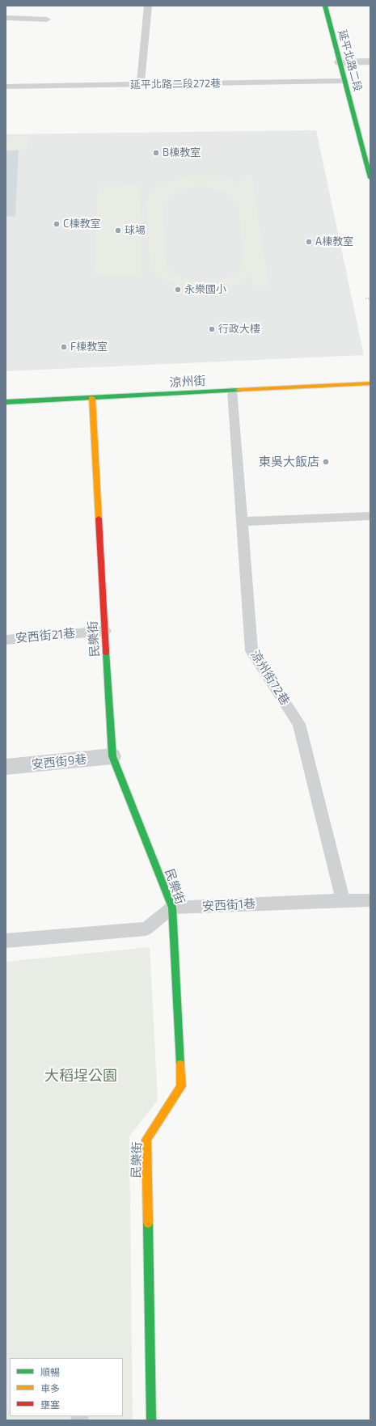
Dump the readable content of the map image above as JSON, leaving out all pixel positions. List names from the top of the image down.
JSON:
{
  "streets": {
    "street": [
      "延平北路二段",
      "涼州街",
      "民樂街",
      "安西街9巷"
    ],
    "lane": [
      "延平北路二段272巷",
      "安西街21巷",
      "涼州街72巷",
      "安西街1巷"
    ]
  },
  "crossings": [
    ["延平北路二段", "延平北路二段272巷"],
    ["涼州街", "民樂街"],
    ["涼州街", "涼州街72巷"],
    ["安西街21巷", "民樂街"],
    ["民樂街", "安西街9巷"],
    ["民樂街", "安西街1巷"],
    ["涼州街72巷", "安西街1巷"]
  ],
  "parks": ["大稻埕公園"],
  "places": [
    "B棟教室",
    "C棟教室",
    "球場",
    "A棟教室",
    "永樂國小",
    "行政大樓",
    "F棟教室",
    "東吳大飯店"
  ],
  "legend": ["順暢", "車多", "壅塞"]
}
